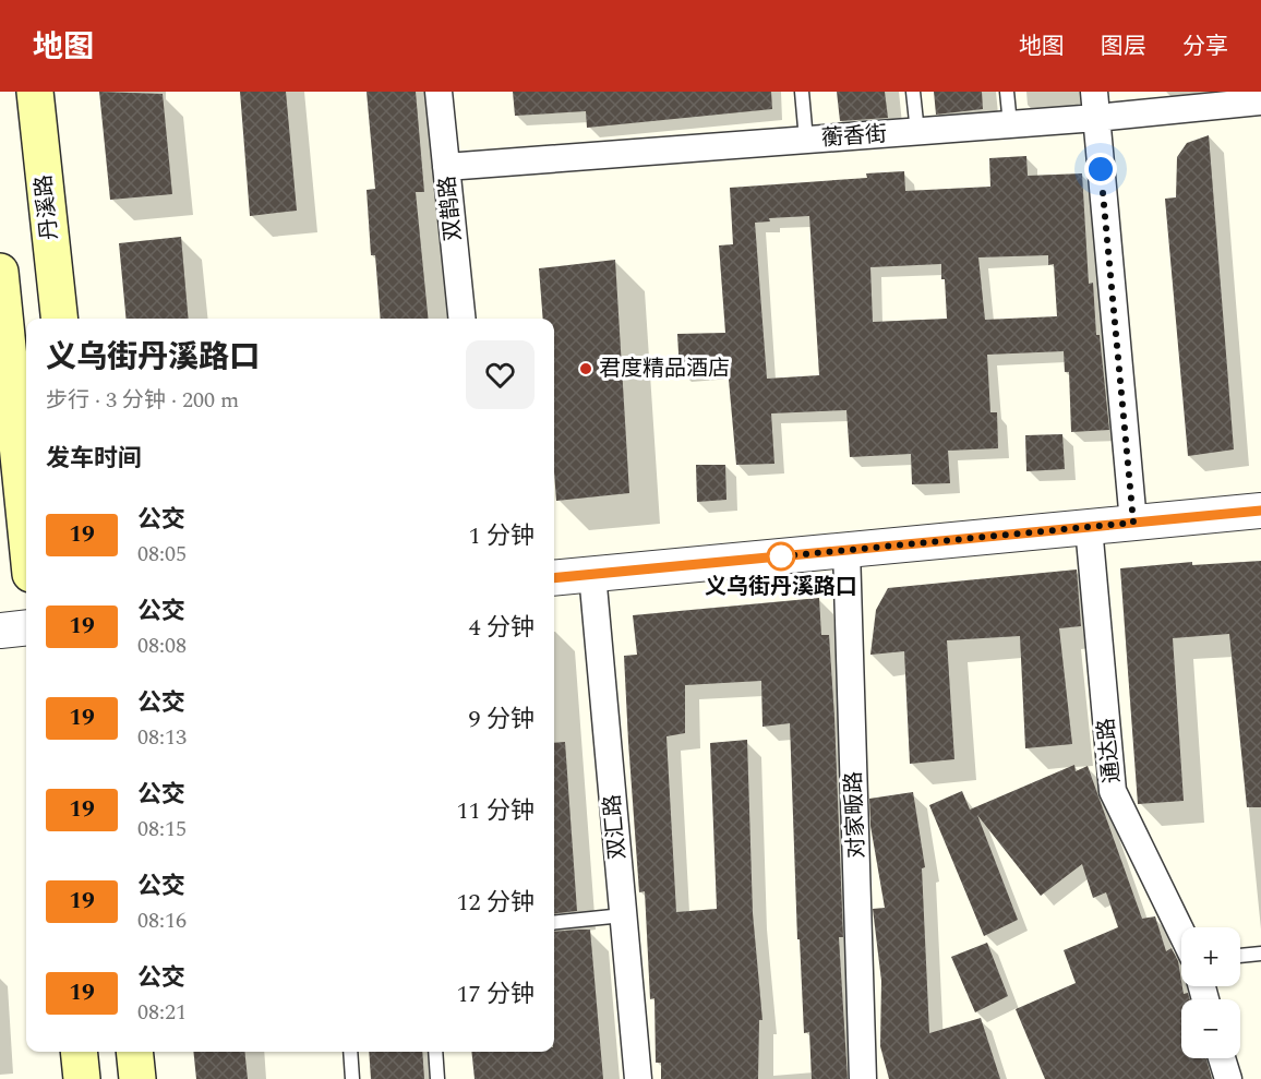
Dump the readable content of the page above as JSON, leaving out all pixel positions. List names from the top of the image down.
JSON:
{
  "streets": {
    "main road": ["丹溪路"],
    "street": [
      "蘅香街",
      "双鹊路",
      "通达路",
      "对家畈路",
      "双汇路"
    ]
  },
  "crossings": [
    ["蘅香街", "双鹊路"]
  ],
  "places": ["君度精品酒店", "义乌街丹溪路口"],
  "lines": ["bus line 19"],
  "page": {
    "header": "地图",
    "nav": ["地图", "图层", "分享"],
    "heading": [
      ["义乌街丹溪路口", "步行 · 3 分钟 · 200 m"],
      "发车时间"
    ],
    "list": [
      {
        "mark": "19",
        "name": "公交",
        "note": "08:05",
        "value": "1 分钟"
      },
      {
        "mark": "19",
        "name": "公交",
        "note": "08:08",
        "value": "4 分钟"
      },
      {
        "mark": "19",
        "name": "公交",
        "note": "08:13",
        "value": "9 分钟"
      },
      {
        "mark": "19",
        "name": "公交",
        "note": "08:15",
        "value": "11 分钟"
      },
      {
        "mark": "19",
        "name": "公交",
        "note": "08:16",
        "value": "12 分钟"
      },
      {
        "mark": "19",
        "name": "公交",
        "note": "08:21",
        "value": "17 分钟"
      }
    ],
    "map_buttons": ["+", "−"]
  }
}
